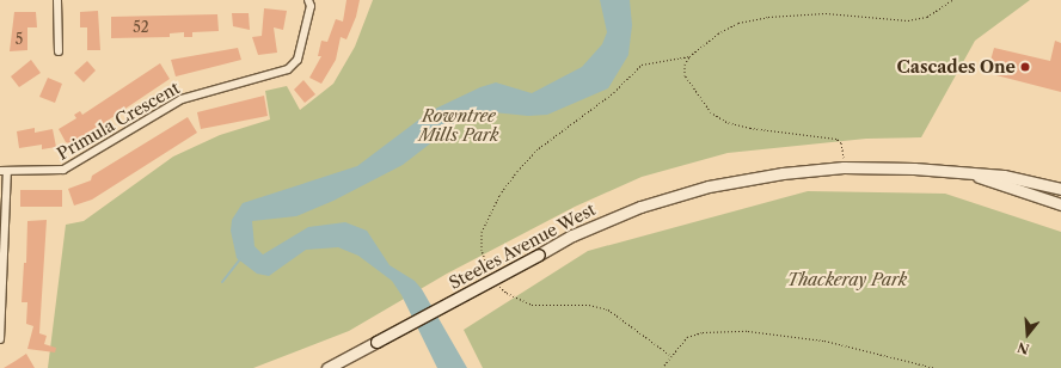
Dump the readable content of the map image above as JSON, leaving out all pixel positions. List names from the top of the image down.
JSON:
{
  "streets": {
    "main road": ["Steeles Avenue West"],
    "street": ["Primula Crescent"]
  },
  "parks": ["Rowntree Mills Park", "Thackeray Park"],
  "places": ["Cascades One"],
  "house_numbers": ["52", "5"],
  "north": "bottom"
}
